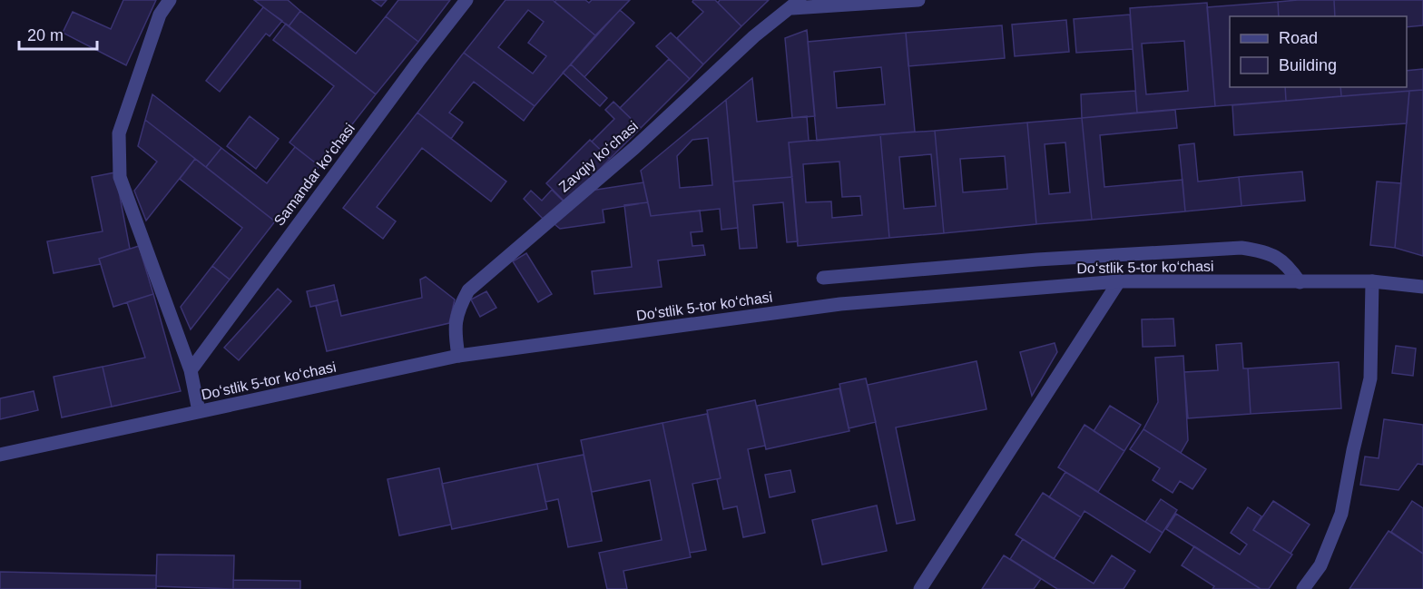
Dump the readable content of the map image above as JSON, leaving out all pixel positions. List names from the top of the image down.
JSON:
{
  "streets": {
    "street": ["Zavqiy koʻchasi", "Samandar ko‘chasi", "Doʻstlik 5-tor koʻchasi"]
  },
  "crossings": [
    ["Zavqiy koʻchasi", "Doʻstlik 5-tor koʻchasi"]
  ],
  "legend": ["Road", "Building"],
  "scale_bar": "20 m"
}
